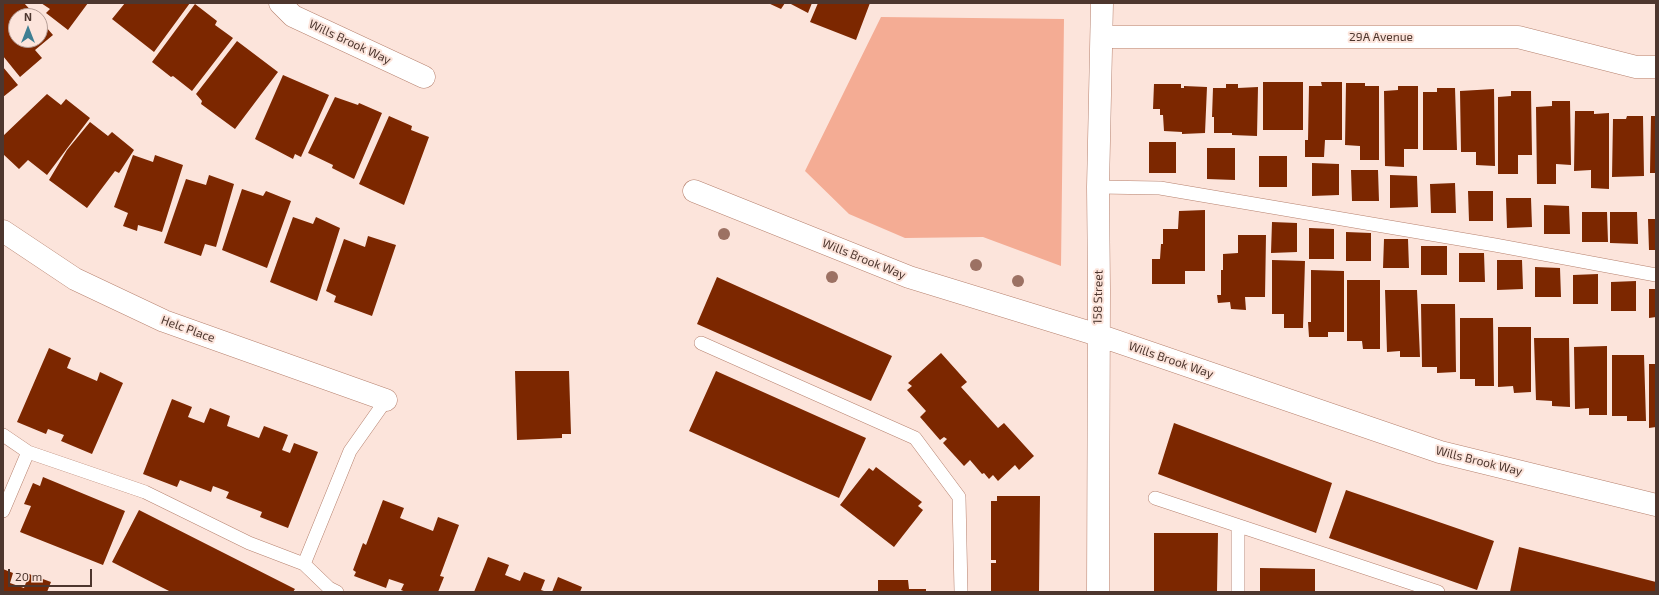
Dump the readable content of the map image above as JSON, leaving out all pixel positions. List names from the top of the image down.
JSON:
{
  "streets": {
    "street": [
      "29A Avenue",
      "Wills Brook Way",
      "158 Street",
      "Helc Place"
    ]
  },
  "crossings": [
    ["29A Avenue", "158 Street"],
    ["Wills Brook Way", "158 Street"]
  ],
  "scale_bar": "20 m",
  "north": "top"
}
